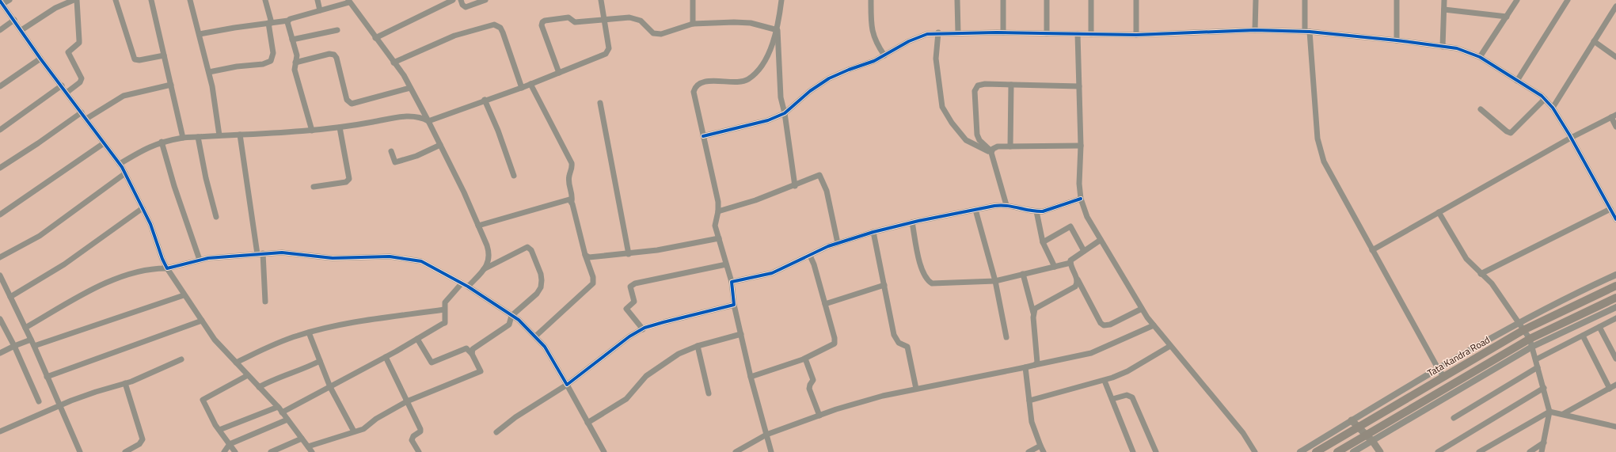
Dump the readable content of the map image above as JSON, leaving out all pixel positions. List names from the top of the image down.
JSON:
{
  "streets": {
    "main road": ["Tata Kandra Road"]
  }
}
